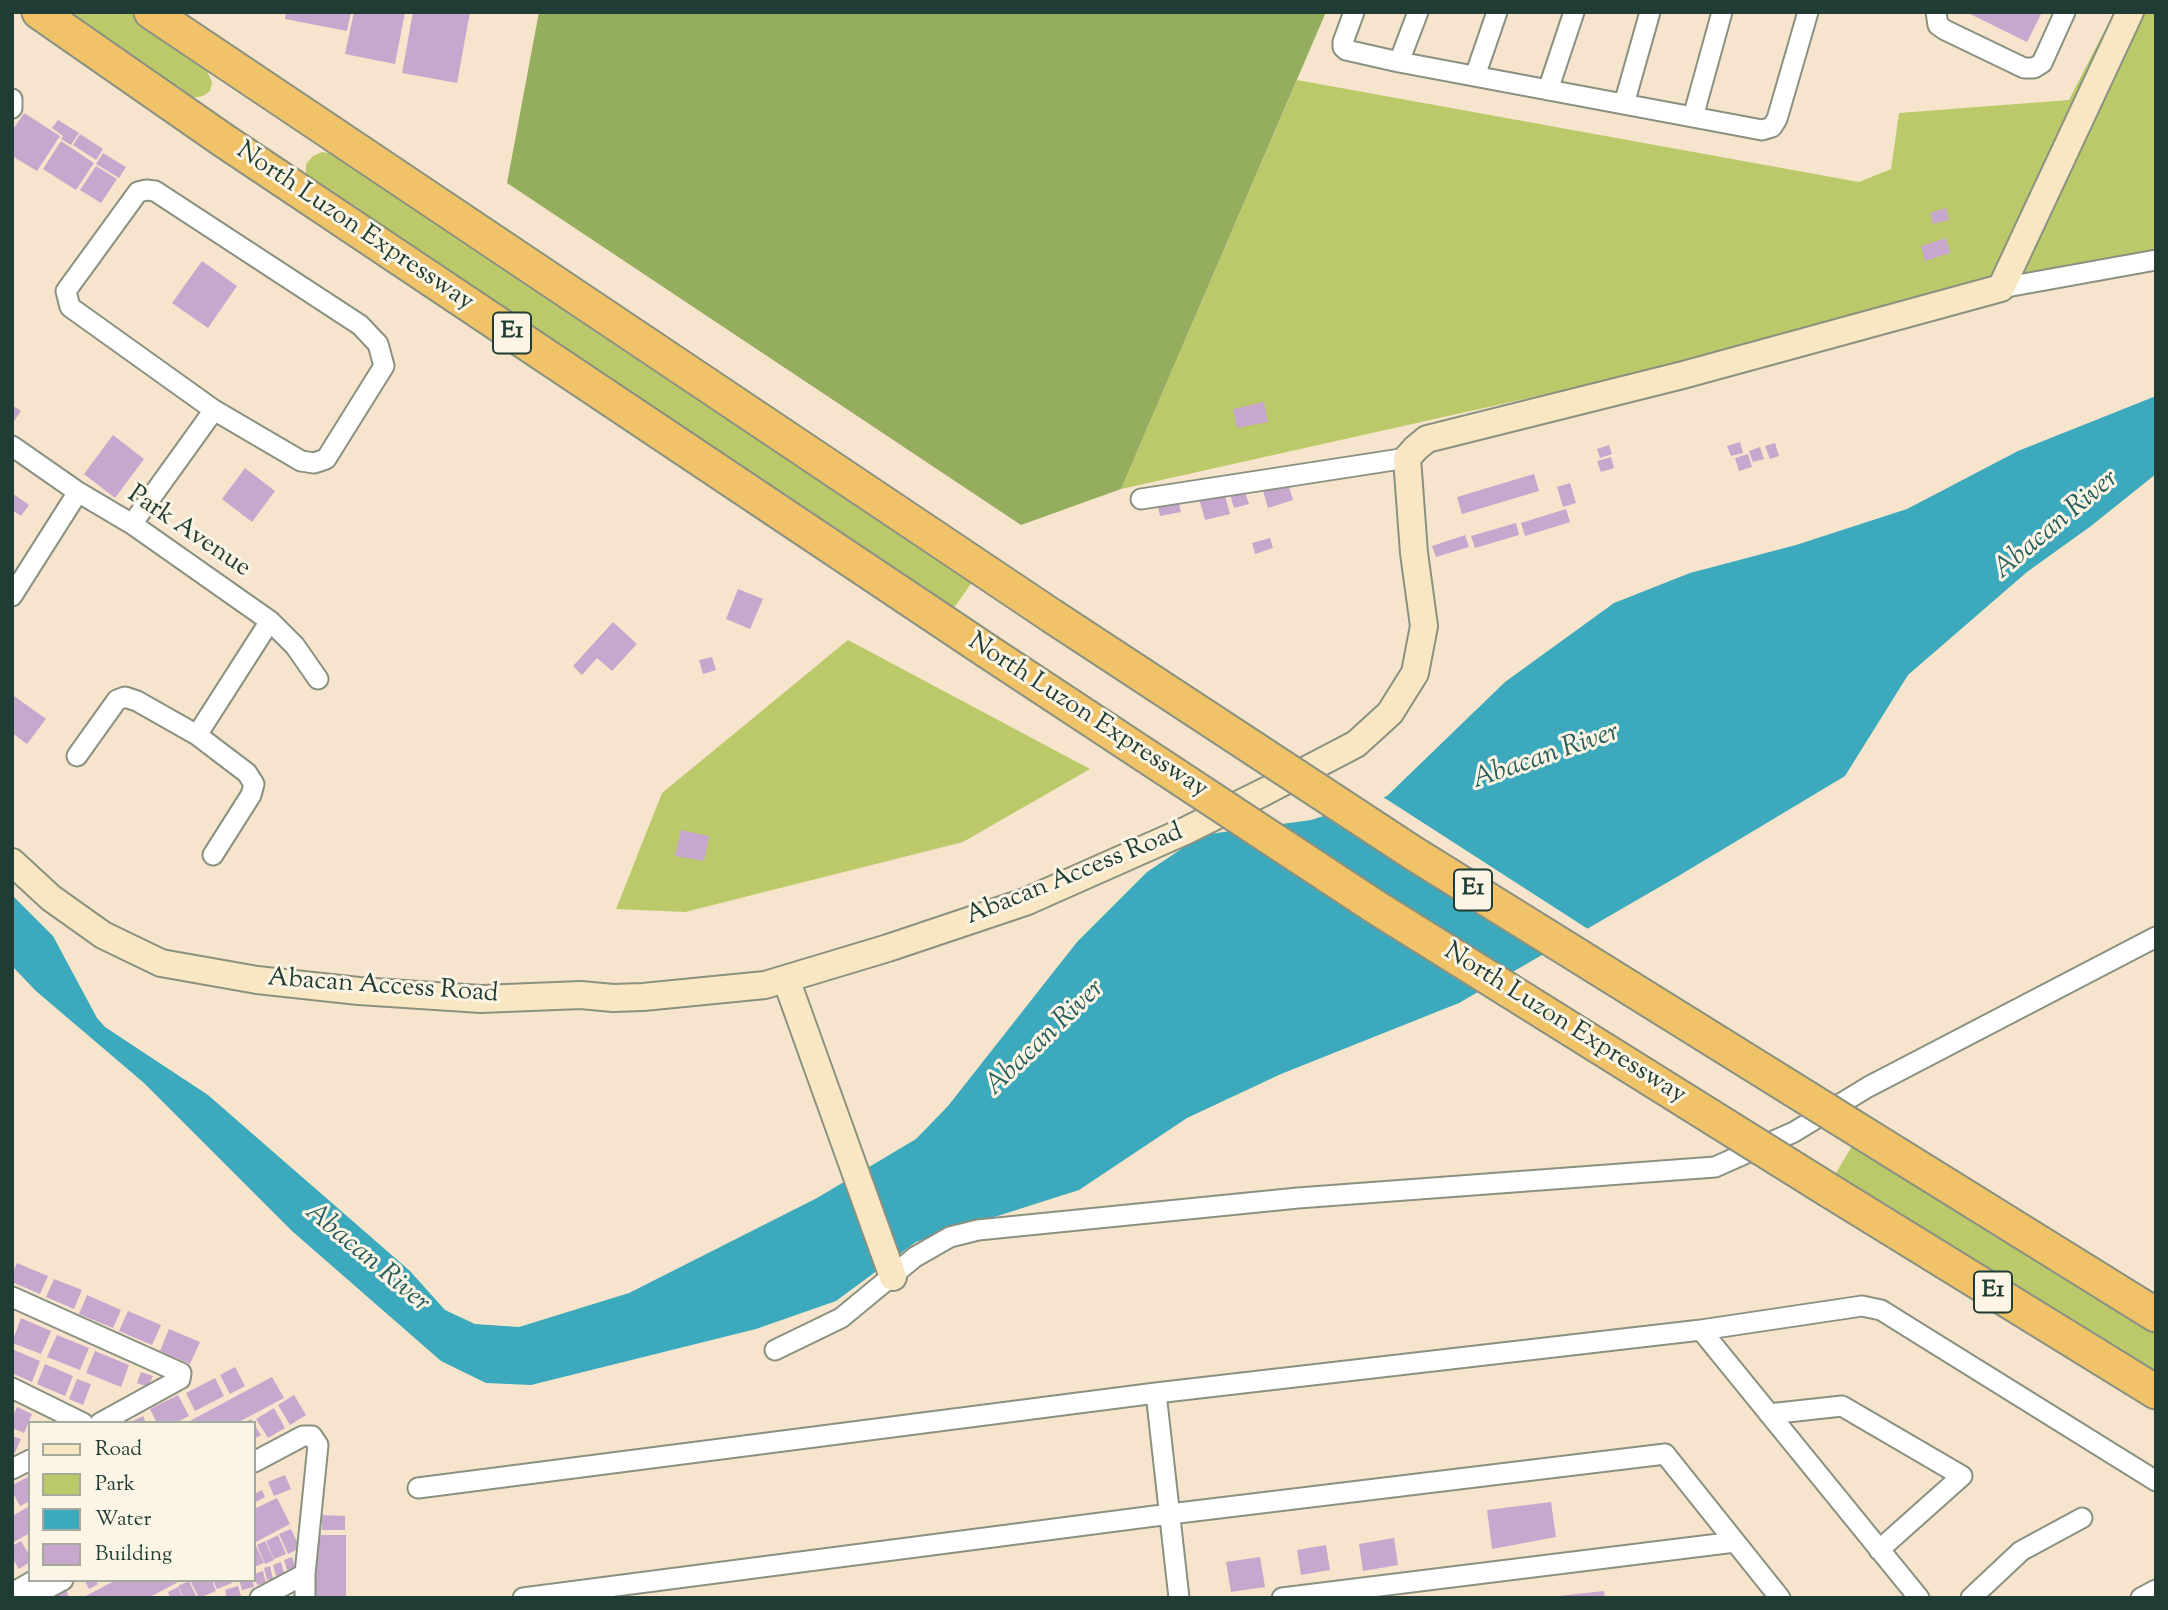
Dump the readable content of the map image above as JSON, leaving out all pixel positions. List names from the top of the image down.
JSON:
{
  "streets": {
    "highway": ["North Luzon Expressway", "E1"],
    "street": ["Park Avenue", "Abacan Access Road"]
  },
  "water": ["Abacan River"],
  "legend": [
    "Road",
    "Park",
    "Water",
    "Building"
  ]
}
